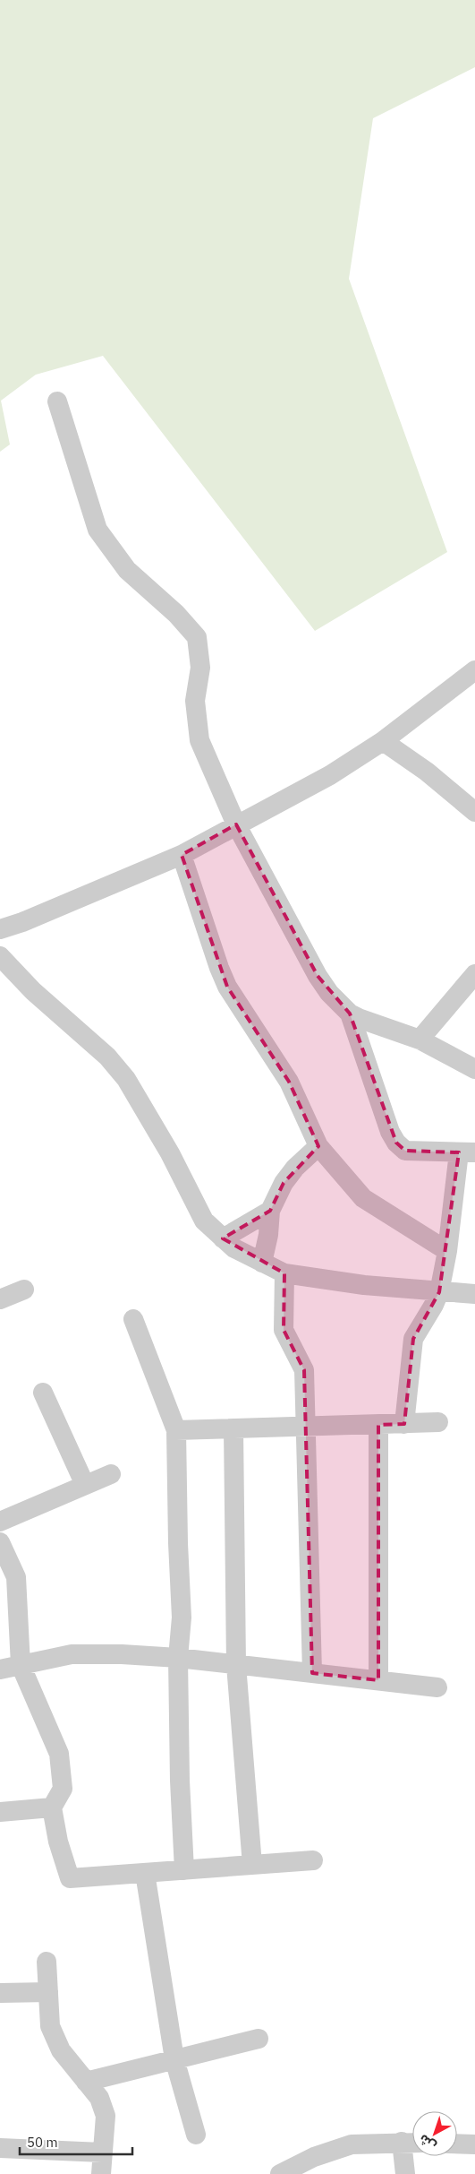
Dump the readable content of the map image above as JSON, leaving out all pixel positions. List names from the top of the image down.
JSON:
{
  "scale_bar": "50 m",
  "north": "bottom left"
}
